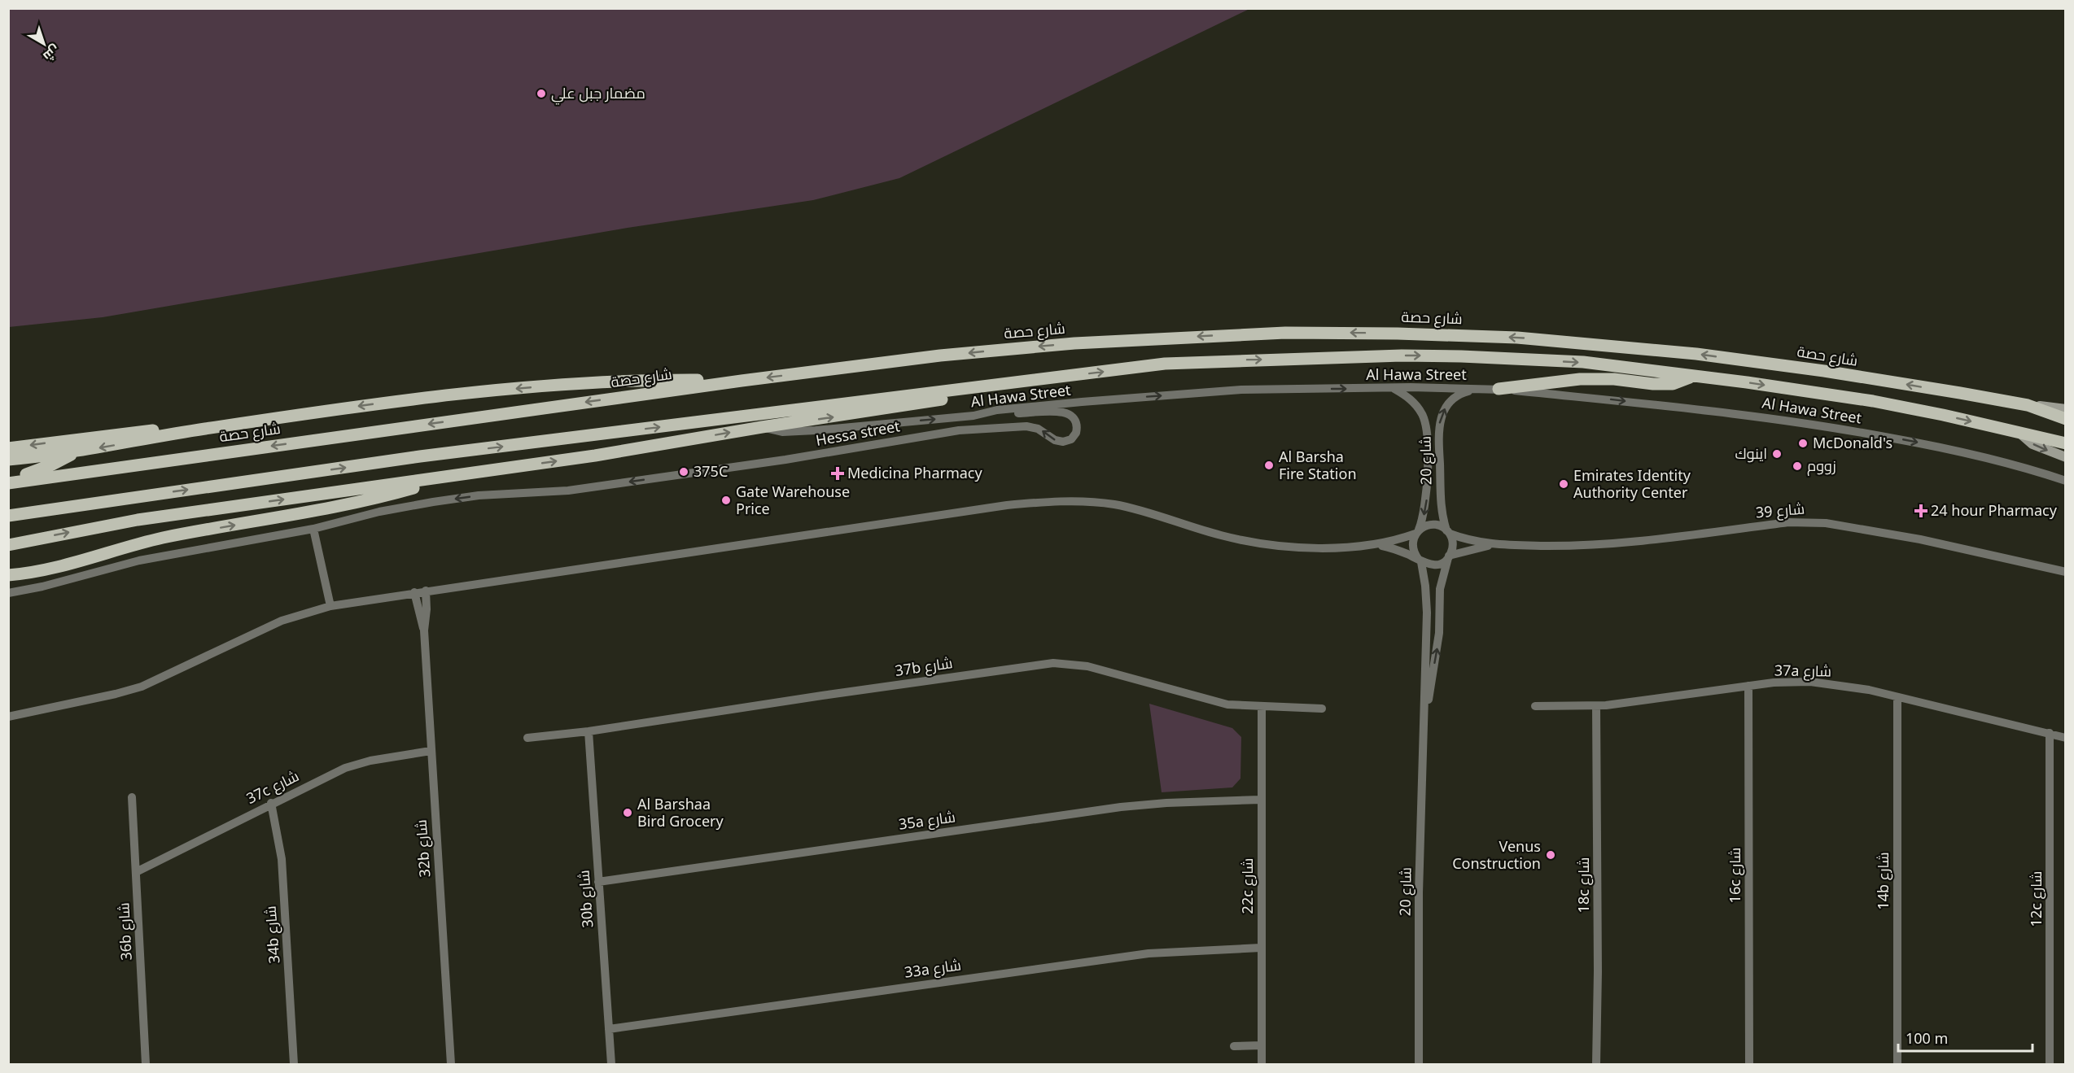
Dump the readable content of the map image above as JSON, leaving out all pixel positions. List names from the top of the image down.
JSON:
{
  "streets": {
    "main road": ["شارع حصة"],
    "street": [
      "Al Hawa Street",
      "Hessa street",
      "شارع 20",
      "شارع 39",
      "37b شارع",
      "37a شارع",
      "37c شارع",
      "35a شارع",
      "32b شارع",
      "16c شارع",
      "14b شارع",
      "18c شارع",
      "22c شارع",
      "30b شارع",
      "12c شارع",
      "36b شارع",
      "34b شارع",
      "33a شارع"
    ]
  },
  "crossings": [
    ["Al Hawa Street", "Hessa street"],
    ["Al Hawa Street", "شارع 20"],
    ["شارع 20", "شارع 39"],
    ["37b شارع", "22c شارع"],
    ["37b شارع", "30b شارع"],
    ["37a شارع", "16c شارع"],
    ["37a شارع", "14b شارع"],
    ["37a شارع", "18c شارع"],
    ["37a شارع", "12c شارع"],
    ["37c شارع", "32b شارع"],
    ["37c شارع", "36b شارع"],
    ["37c شارع", "34b شارع"],
    ["35a شارع", "22c شارع"],
    ["35a شارع", "30b شارع"],
    ["22c شارع", "33a شارع"],
    ["30b شارع", "33a شارع"]
  ],
  "one_way": ["Al Hawa Street"],
  "places": {
    "other": [
      "مضمار جبل علي",
      "McDonald's",
      "اينوك",
      "Al Barsha Fire Station",
      "زووم",
      "375C",
      "Emirates Identity Authority Center",
      "Gate Warehouse Price",
      "Al Barshaa Bird Grocery",
      "Venus Construction"
    ],
    "health": ["Medicina Pharmacy", "24 hour Pharmacy"]
  },
  "scale_bar": "100 m",
  "north": "bottom right"
}
